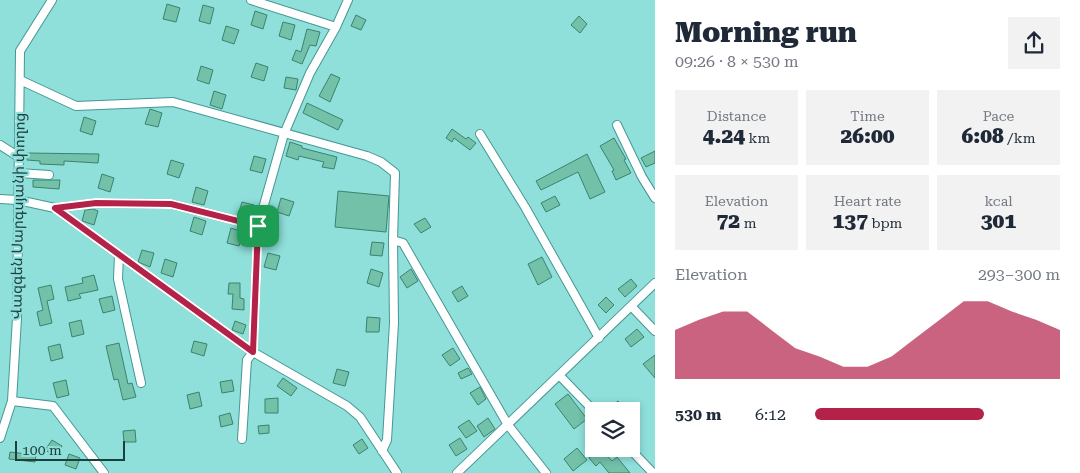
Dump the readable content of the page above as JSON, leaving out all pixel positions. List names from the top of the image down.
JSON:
{
  "streets": {
    "street": ["Վազգեն Սարգսյանի փողոց"]
  },
  "scale_bar": "100 m",
  "page": {
    "heading": ["Morning run", "09:26 · 8 × 530 m"],
    "stats": [
      ["Distance", "4.24 km"],
      ["Time", "26:00"],
      ["Pace", "6:08 /km"],
      ["Elevation", "72 m"],
      ["Heart rate", "137 bpm"],
      ["kcal", "301"]
    ],
    "chart": ["Elevation", "293–300 m"],
    "list": [
      {
        "name": "530 m",
        "note": "6:12"
      }
    ],
    "scale": "100 m"
  }
}
